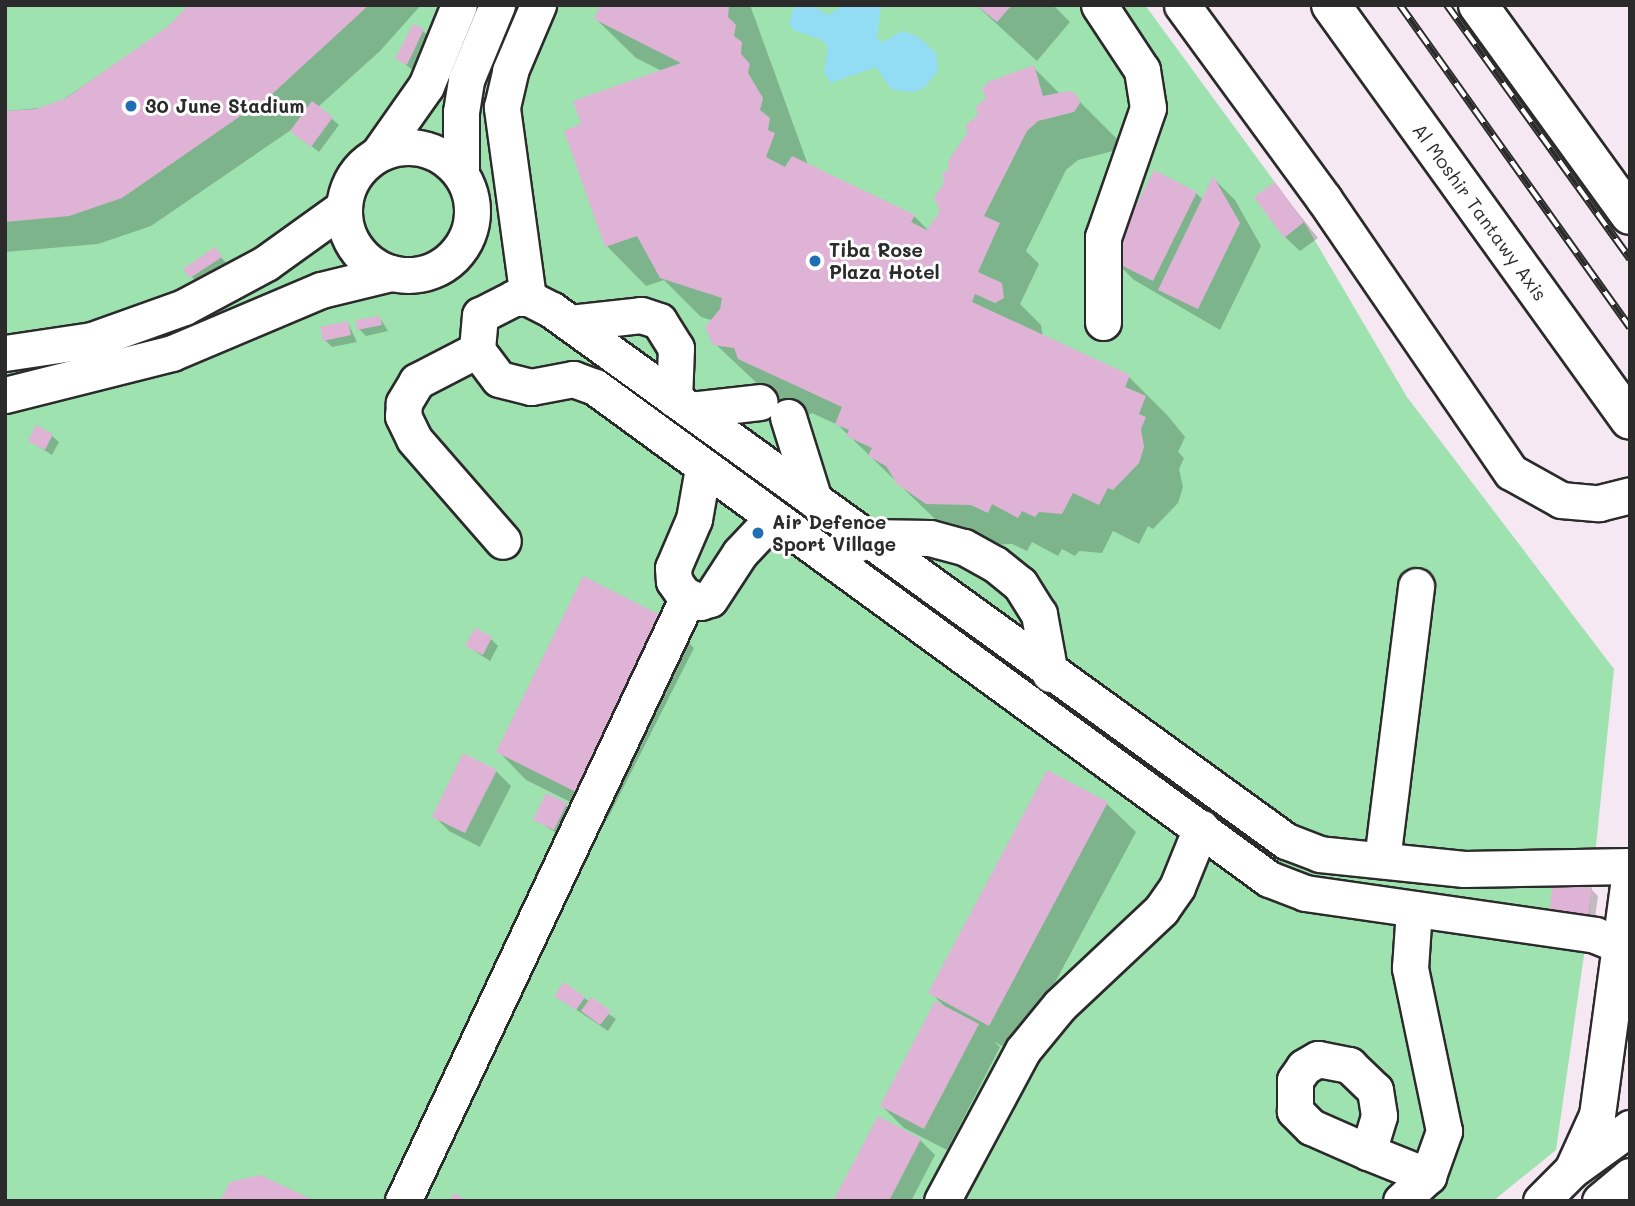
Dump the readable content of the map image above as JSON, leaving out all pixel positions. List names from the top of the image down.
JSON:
{
  "streets": {
    "highway": ["Al Moshir Tantawy Axis"]
  },
  "places": ["30 June Stadium", "Tiba Rose Plaza Hotel", "Air Defence Sport Village"]
}
